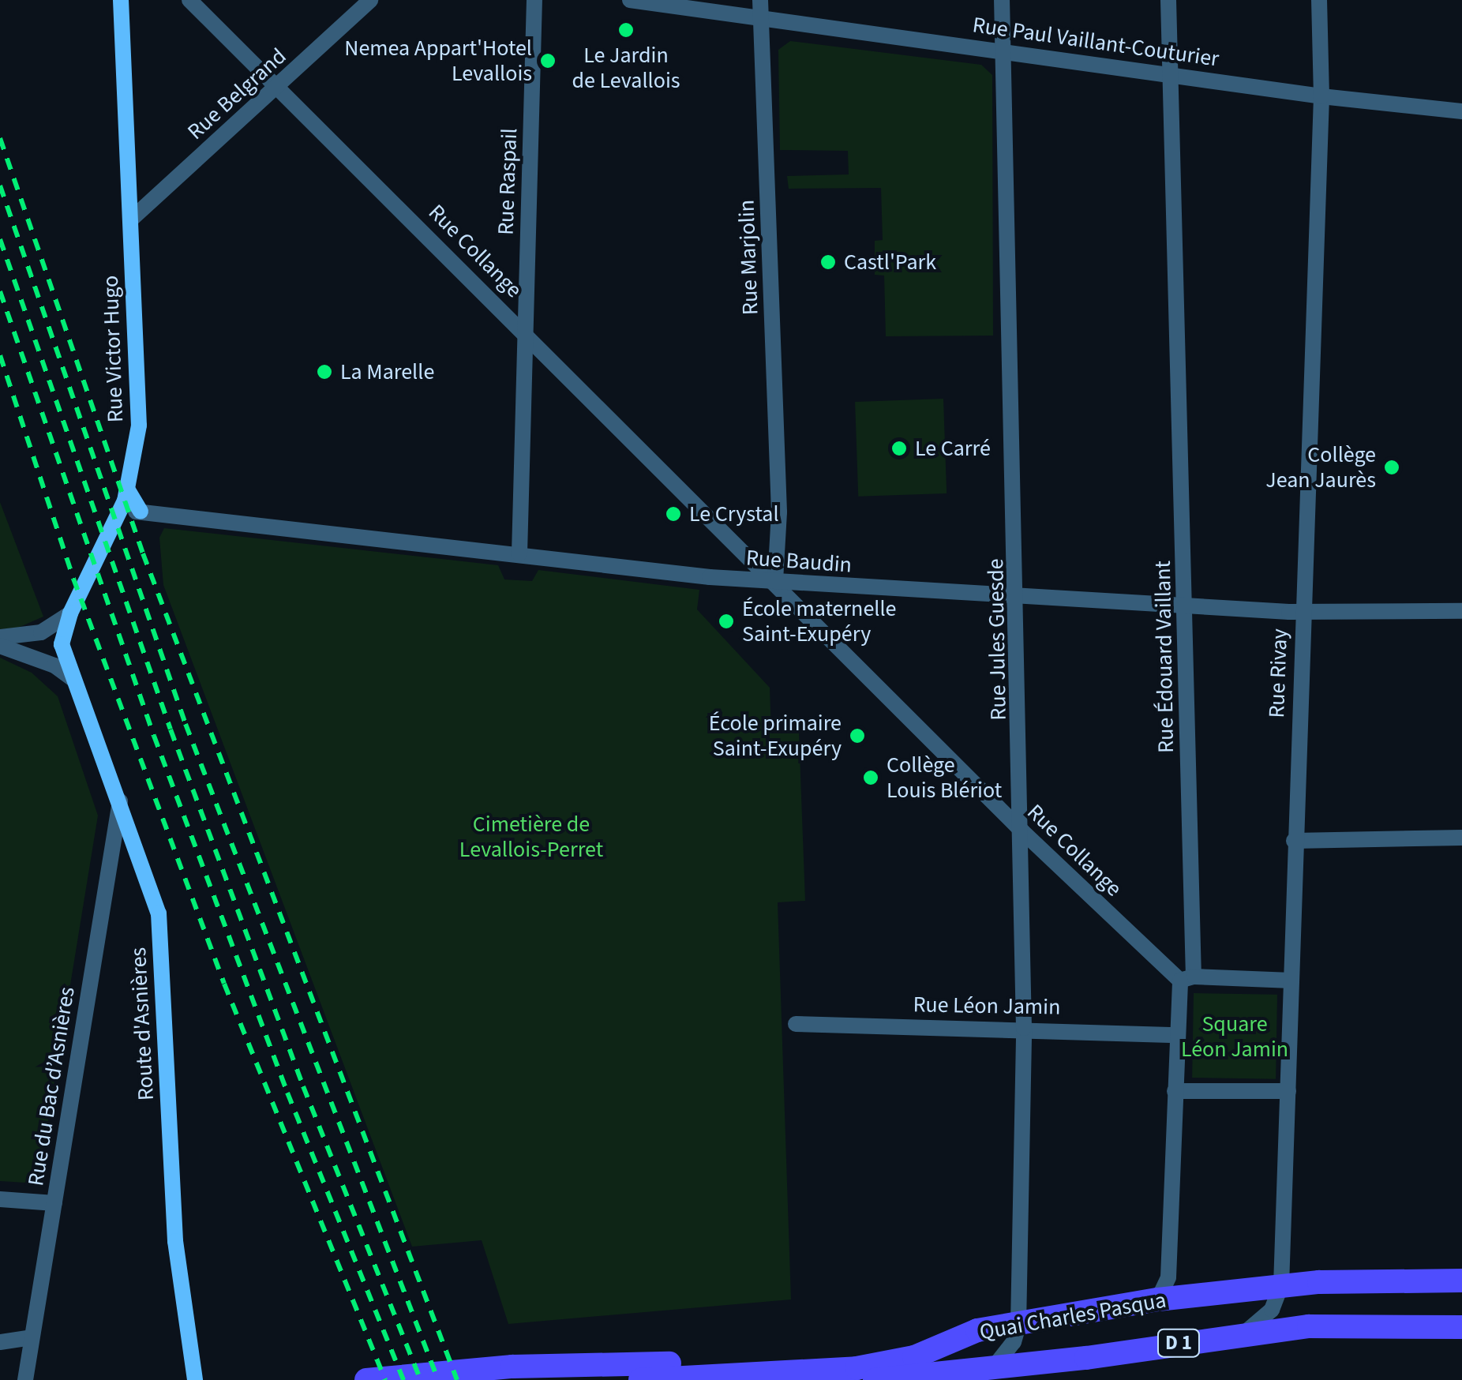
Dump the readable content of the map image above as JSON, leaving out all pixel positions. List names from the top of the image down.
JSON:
{
  "streets": {
    "main road": [
      "Rue Victor Hugo",
      "Route d'Asnières",
      "Quai Charles Pasqua",
      "D 1"
    ],
    "street": [
      "Rue Paul Vaillant-Couturier",
      "Rue Belgrand",
      "Rue Raspail",
      "Rue Collange",
      "Rue Marjolin",
      "Rue Baudin",
      "Rue Jules Guesde",
      "Rue Édouard Vaillant",
      "Rue Rivay",
      "Rue Léon Jamin",
      "Rue du Bac d’Asnières"
    ]
  },
  "crossings": [
    ["Rue Paul Vaillant-Couturier", "Rue Marjolin"],
    ["Rue Paul Vaillant-Couturier", "Rue Jules Guesde"],
    ["Rue Paul Vaillant-Couturier", "Rue Édouard Vaillant"],
    ["Rue Paul Vaillant-Couturier", "Rue Rivay"],
    ["Rue Belgrand", "Rue Collange"],
    ["Rue Belgrand", "Rue Victor Hugo"],
    ["Rue Raspail", "Rue Collange"],
    ["Rue Raspail", "Rue Baudin"],
    ["Rue Collange", "Rue Marjolin"],
    ["Rue Collange", "Rue Baudin"],
    ["Rue Collange", "Rue Jules Guesde"],
    ["Rue Collange", "Rue Édouard Vaillant"],
    ["Rue Marjolin", "Rue Baudin"],
    ["Rue Victor Hugo", "Route d'Asnières"],
    ["Rue Baudin", "Rue Jules Guesde"],
    ["Rue Baudin", "Rue Édouard Vaillant"],
    ["Rue Baudin", "Rue Rivay"],
    ["Rue Jules Guesde", "Rue Léon Jamin"],
    ["Rue Jules Guesde", "Quai Charles Pasqua"],
    ["Rue Édouard Vaillant", "Rue Léon Jamin"],
    ["Rue Édouard Vaillant", "Quai Charles Pasqua"],
    ["Rue Rivay", "Quai Charles Pasqua"],
    ["Route d'Asnières", "Rue du Bac d’Asnières"],
    ["Quai Charles Pasqua", "D 1"]
  ],
  "parks": ["Cimetière de Levallois-Perret", "Square Léon Jamin"],
  "places": [
    "Le Jardin de Levallois",
    "Nemea Appart'Hotel Levallois",
    "Castl'Park",
    "La Marelle",
    "Le Carré",
    "Collège Jean Jaurès",
    "Le Crystal",
    "École maternelle Saint-Exupéry",
    "École primaire Saint-Exupéry",
    "Collège Louis Blériot"
  ]
}
